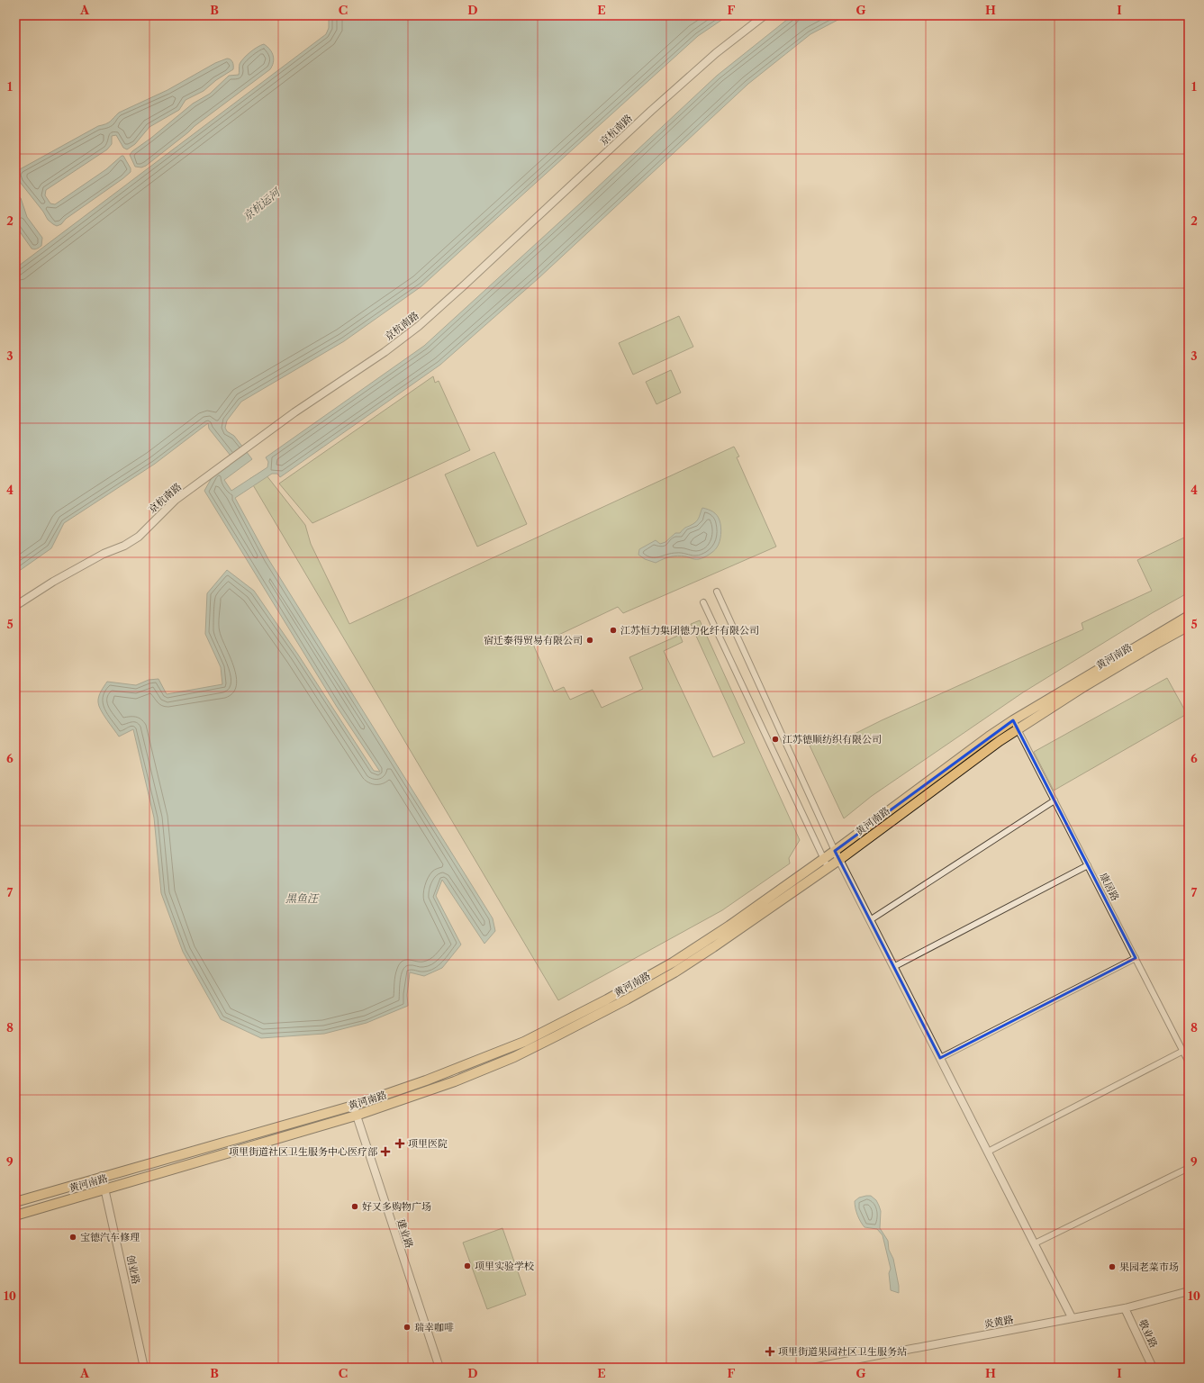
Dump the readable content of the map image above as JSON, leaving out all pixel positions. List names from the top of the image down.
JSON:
{
  "streets": {
    "main road": ["黄河南路"],
    "street": [
      "京杭南路",
      "康居路",
      "建业路",
      "创业路",
      "炎黄路",
      "敬业路"
    ]
  },
  "crossings": [
    ["黄河南路", "康居路"],
    ["黄河南路", "建业路"],
    ["黄河南路", "创业路"],
    ["炎黄路", "敬业路"]
  ],
  "water": ["京杭运河", "黑鱼汪"],
  "places": {
    "other": [
      "江苏恒力集团德力化纤有限公司",
      "宿迁泰得贸易有限公司",
      "江苏德顺纺织有限公司",
      "好又多购物广场",
      "宝德汽车修理",
      "项里实验学校",
      "果园老菜市场",
      "瑞幸咖啡"
    ],
    "health": ["项里医院", "项里街道社区卫生服务中心医疗部", "项里街道果园社区卫生服务站"]
  },
  "grid": {
    "columns": [
      "A",
      "B",
      "C",
      "D",
      "E",
      "F",
      "G",
      "H",
      "I"
    ],
    "rows": [
      "1",
      "2",
      "3",
      "4",
      "5",
      "6",
      "7",
      "8",
      "9",
      "10"
    ]
  }
}
